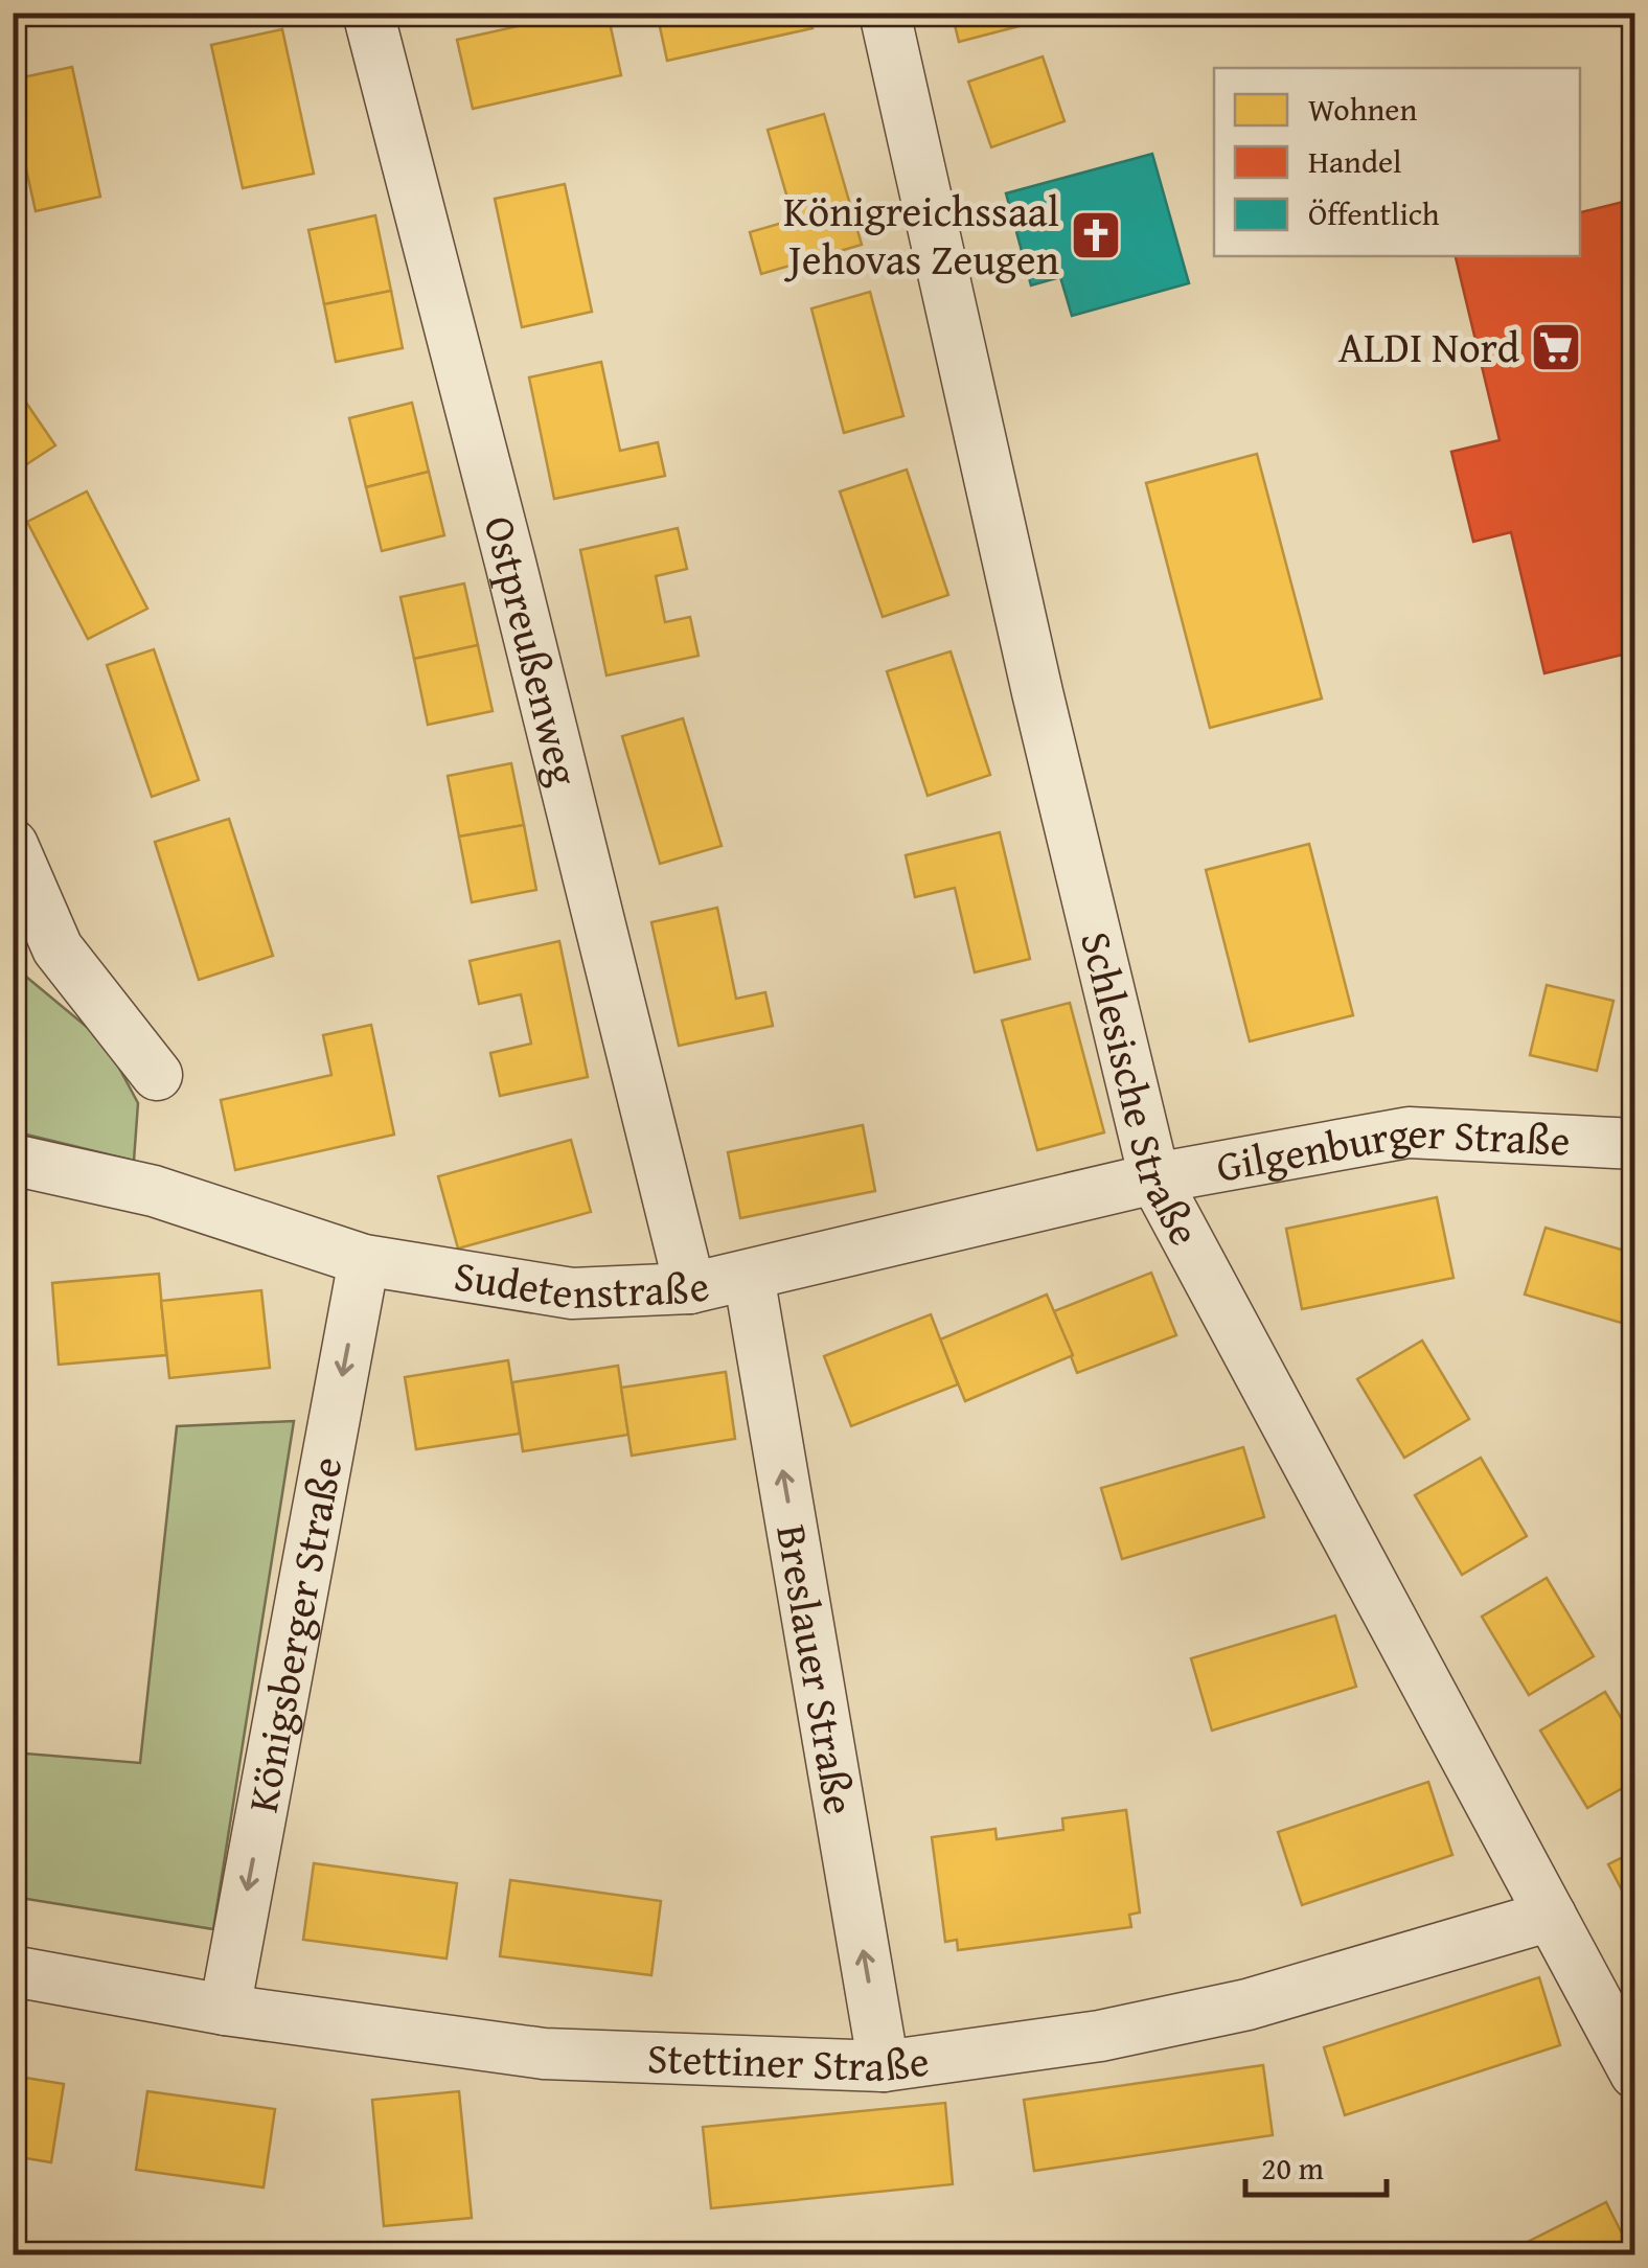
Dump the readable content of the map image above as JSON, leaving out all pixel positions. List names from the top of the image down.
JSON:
{
  "streets": {
    "street": [
      "Ostpreußenweg",
      "Schlesische Straße",
      "Gilgenburger Straße",
      "Sudetenstraße",
      "Königsberger Straße",
      "Breslauer Straße",
      "Stettiner Straße"
    ]
  },
  "crossings": [
    ["Ostpreußenweg", "Sudetenstraße"],
    ["Schlesische Straße", "Gilgenburger Straße"],
    ["Schlesische Straße", "Sudetenstraße"],
    ["Schlesische Straße", "Stettiner Straße"],
    ["Gilgenburger Straße", "Sudetenstraße"],
    ["Sudetenstraße", "Königsberger Straße"],
    ["Sudetenstraße", "Breslauer Straße"],
    ["Königsberger Straße", "Stettiner Straße"],
    ["Breslauer Straße", "Stettiner Straße"]
  ],
  "one_way": ["Königsberger Straße", "Breslauer Straße"],
  "places": {
    "church": ["Königreichssaal Jehovas Zeugen"],
    "supermarket": ["ALDI Nord"]
  },
  "legend": ["Wohnen", "Handel", "Öffentlich"],
  "scale_bar": "20 m"
}
